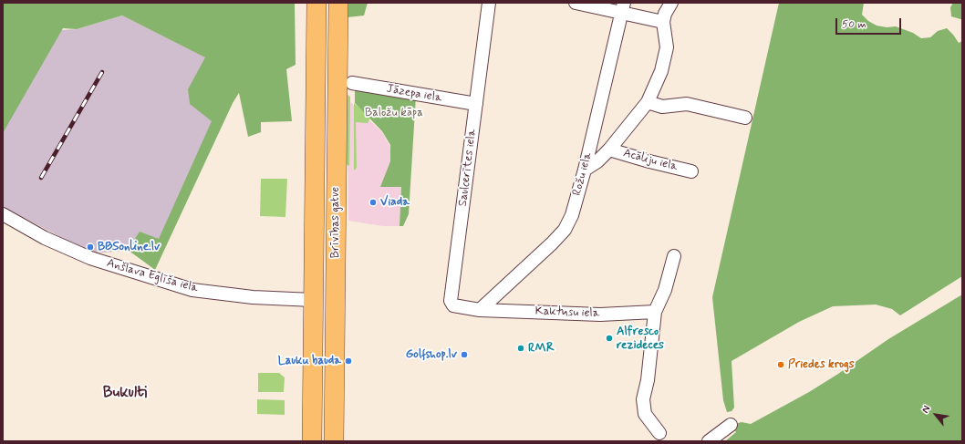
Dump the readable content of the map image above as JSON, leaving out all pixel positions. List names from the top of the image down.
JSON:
{
  "streets": {
    "highway": ["Brīvības gatve"],
    "street": [
      "Jāzepa iela",
      "Acāliju iela",
      "Saulcerītes iela",
      "Rožu iela",
      "Anšlava Eglīša iela",
      "Kaktusu iela"
    ]
  },
  "crossings": [
    ["Jāzepa iela", "Saulcerītes iela"],
    ["Saulcerītes iela", "Rožu iela"],
    ["Saulcerītes iela", "Kaktusu iela"],
    ["Rožu iela", "Kaktusu iela"],
    ["Brīvības gatve", "Anšlava Eglīša iela"]
  ],
  "districts": ["Bukulti"],
  "parks": ["Baložu kāpa"],
  "places": [
    "Viada",
    "BBSonline.lv",
    "Alfresco rezideces",
    "RMR",
    "Golfshop.lv",
    "Lauku bauda",
    "Priedes krogs"
  ],
  "scale_bar": "50 m",
  "north": "top left"
}
